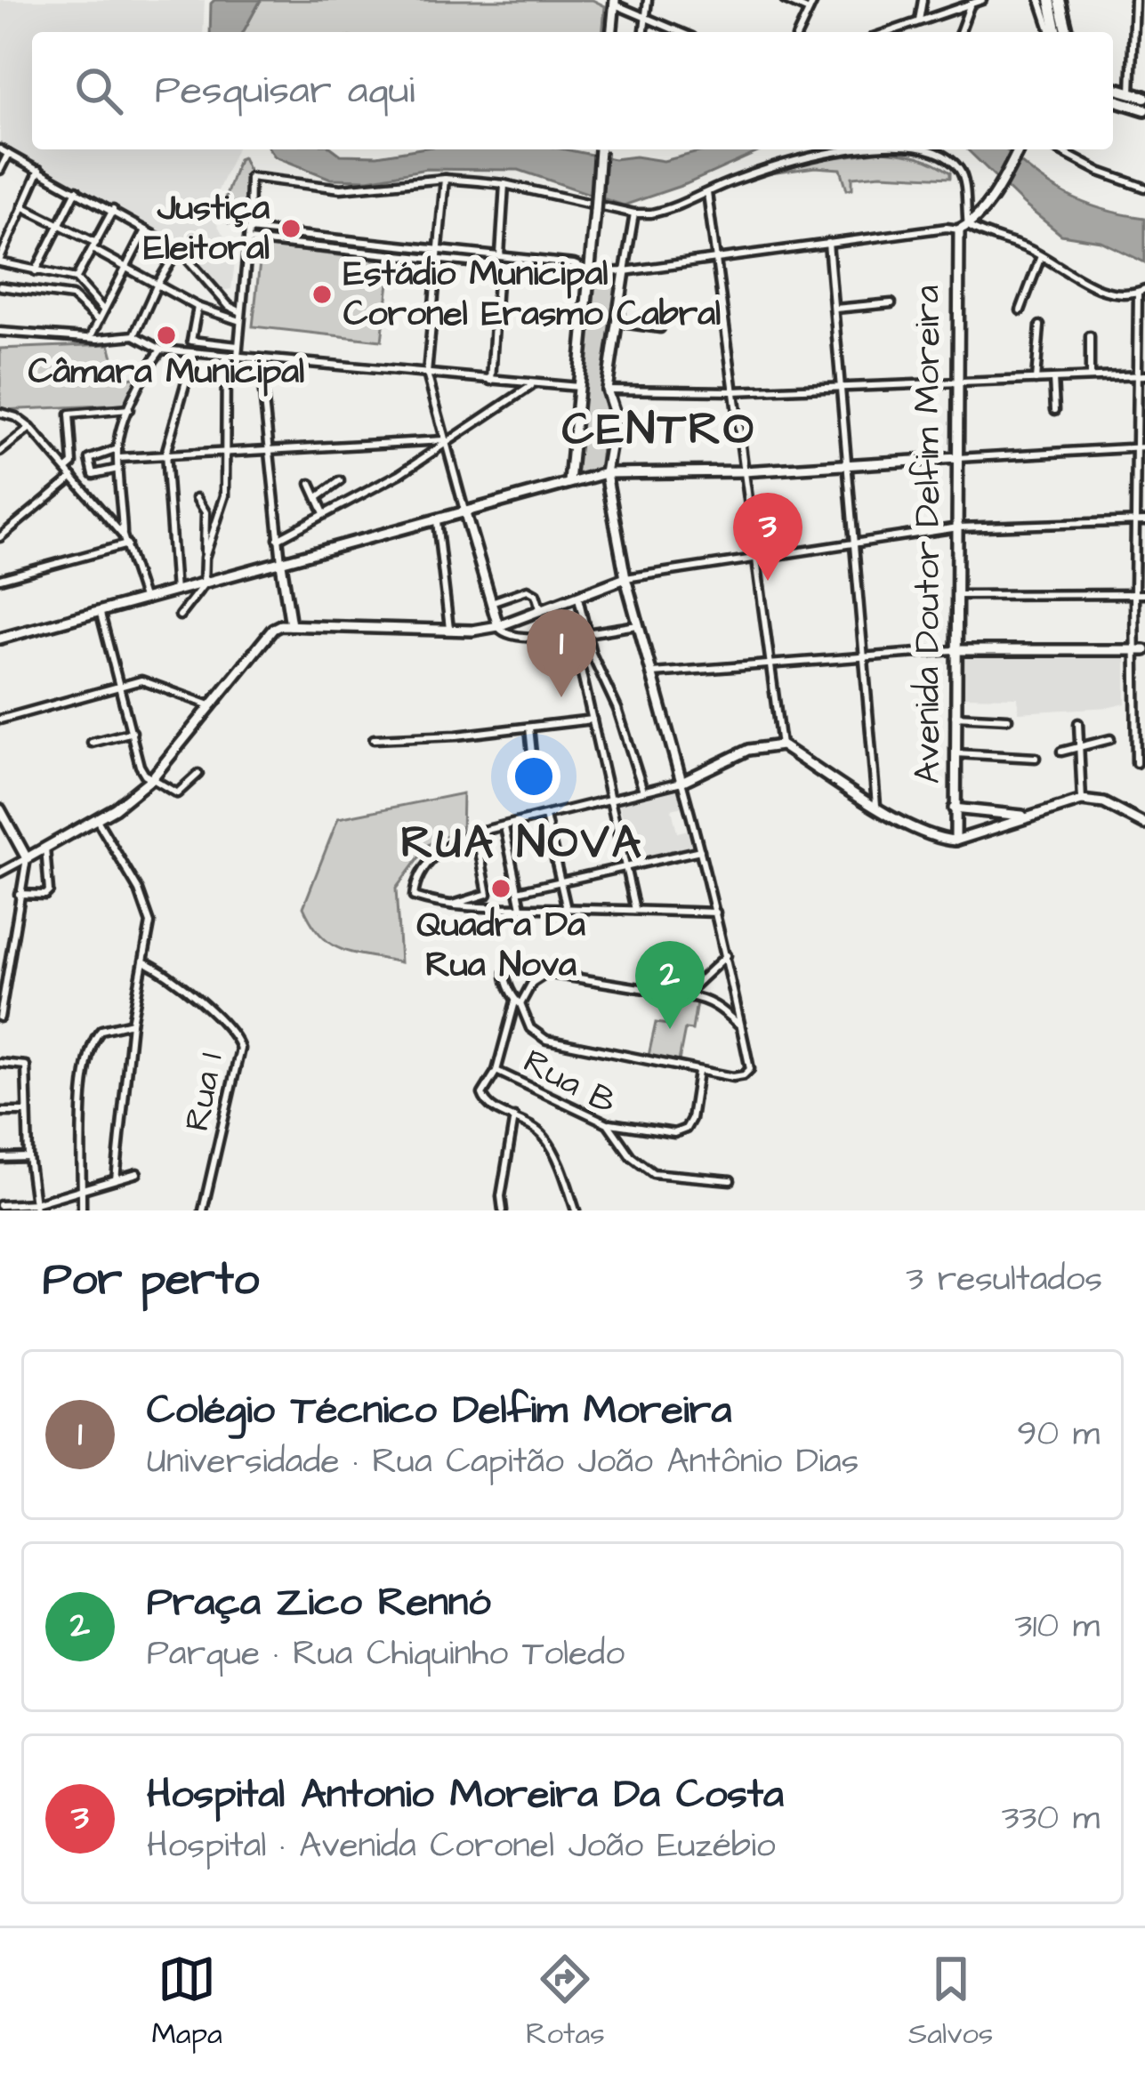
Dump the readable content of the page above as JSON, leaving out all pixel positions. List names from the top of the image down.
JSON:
{
  "streets": {
    "main road": ["Avenida Doutor Delfim Moreira"],
    "street": ["Rua B", "Rua 1"]
  },
  "districts": ["CENTRO", "RUA NOVA"],
  "places": [
    "Justiça Eleitoral",
    "Estádio Municipal Coronel Erasmo Cabral",
    "Câmara Municipal",
    "Quadra Da Rua Nova"
  ],
  "page": {
    "search": "Pesquisar aqui",
    "pins": ["3", "1", "2"],
    "heading": ["Por perto", "3 resultados"],
    "list": [
      {
        "mark": "1",
        "name": "Colégio Técnico Delfim Moreira",
        "note": "Universidade · Rua Capitão João Antônio Dias",
        "value": "90 m"
      },
      {
        "mark": "2",
        "name": "Praça Zico Rennó",
        "note": "Parque · Rua Chiquinho Toledo",
        "value": "310 m"
      },
      {
        "mark": "3",
        "name": "Hospital Antonio Moreira Da Costa",
        "note": "Hospital · Avenida Coronel João Euzébio",
        "value": "330 m"
      }
    ],
    "nav": ["Mapa", "Rotas", "Salvos"]
  }
}
